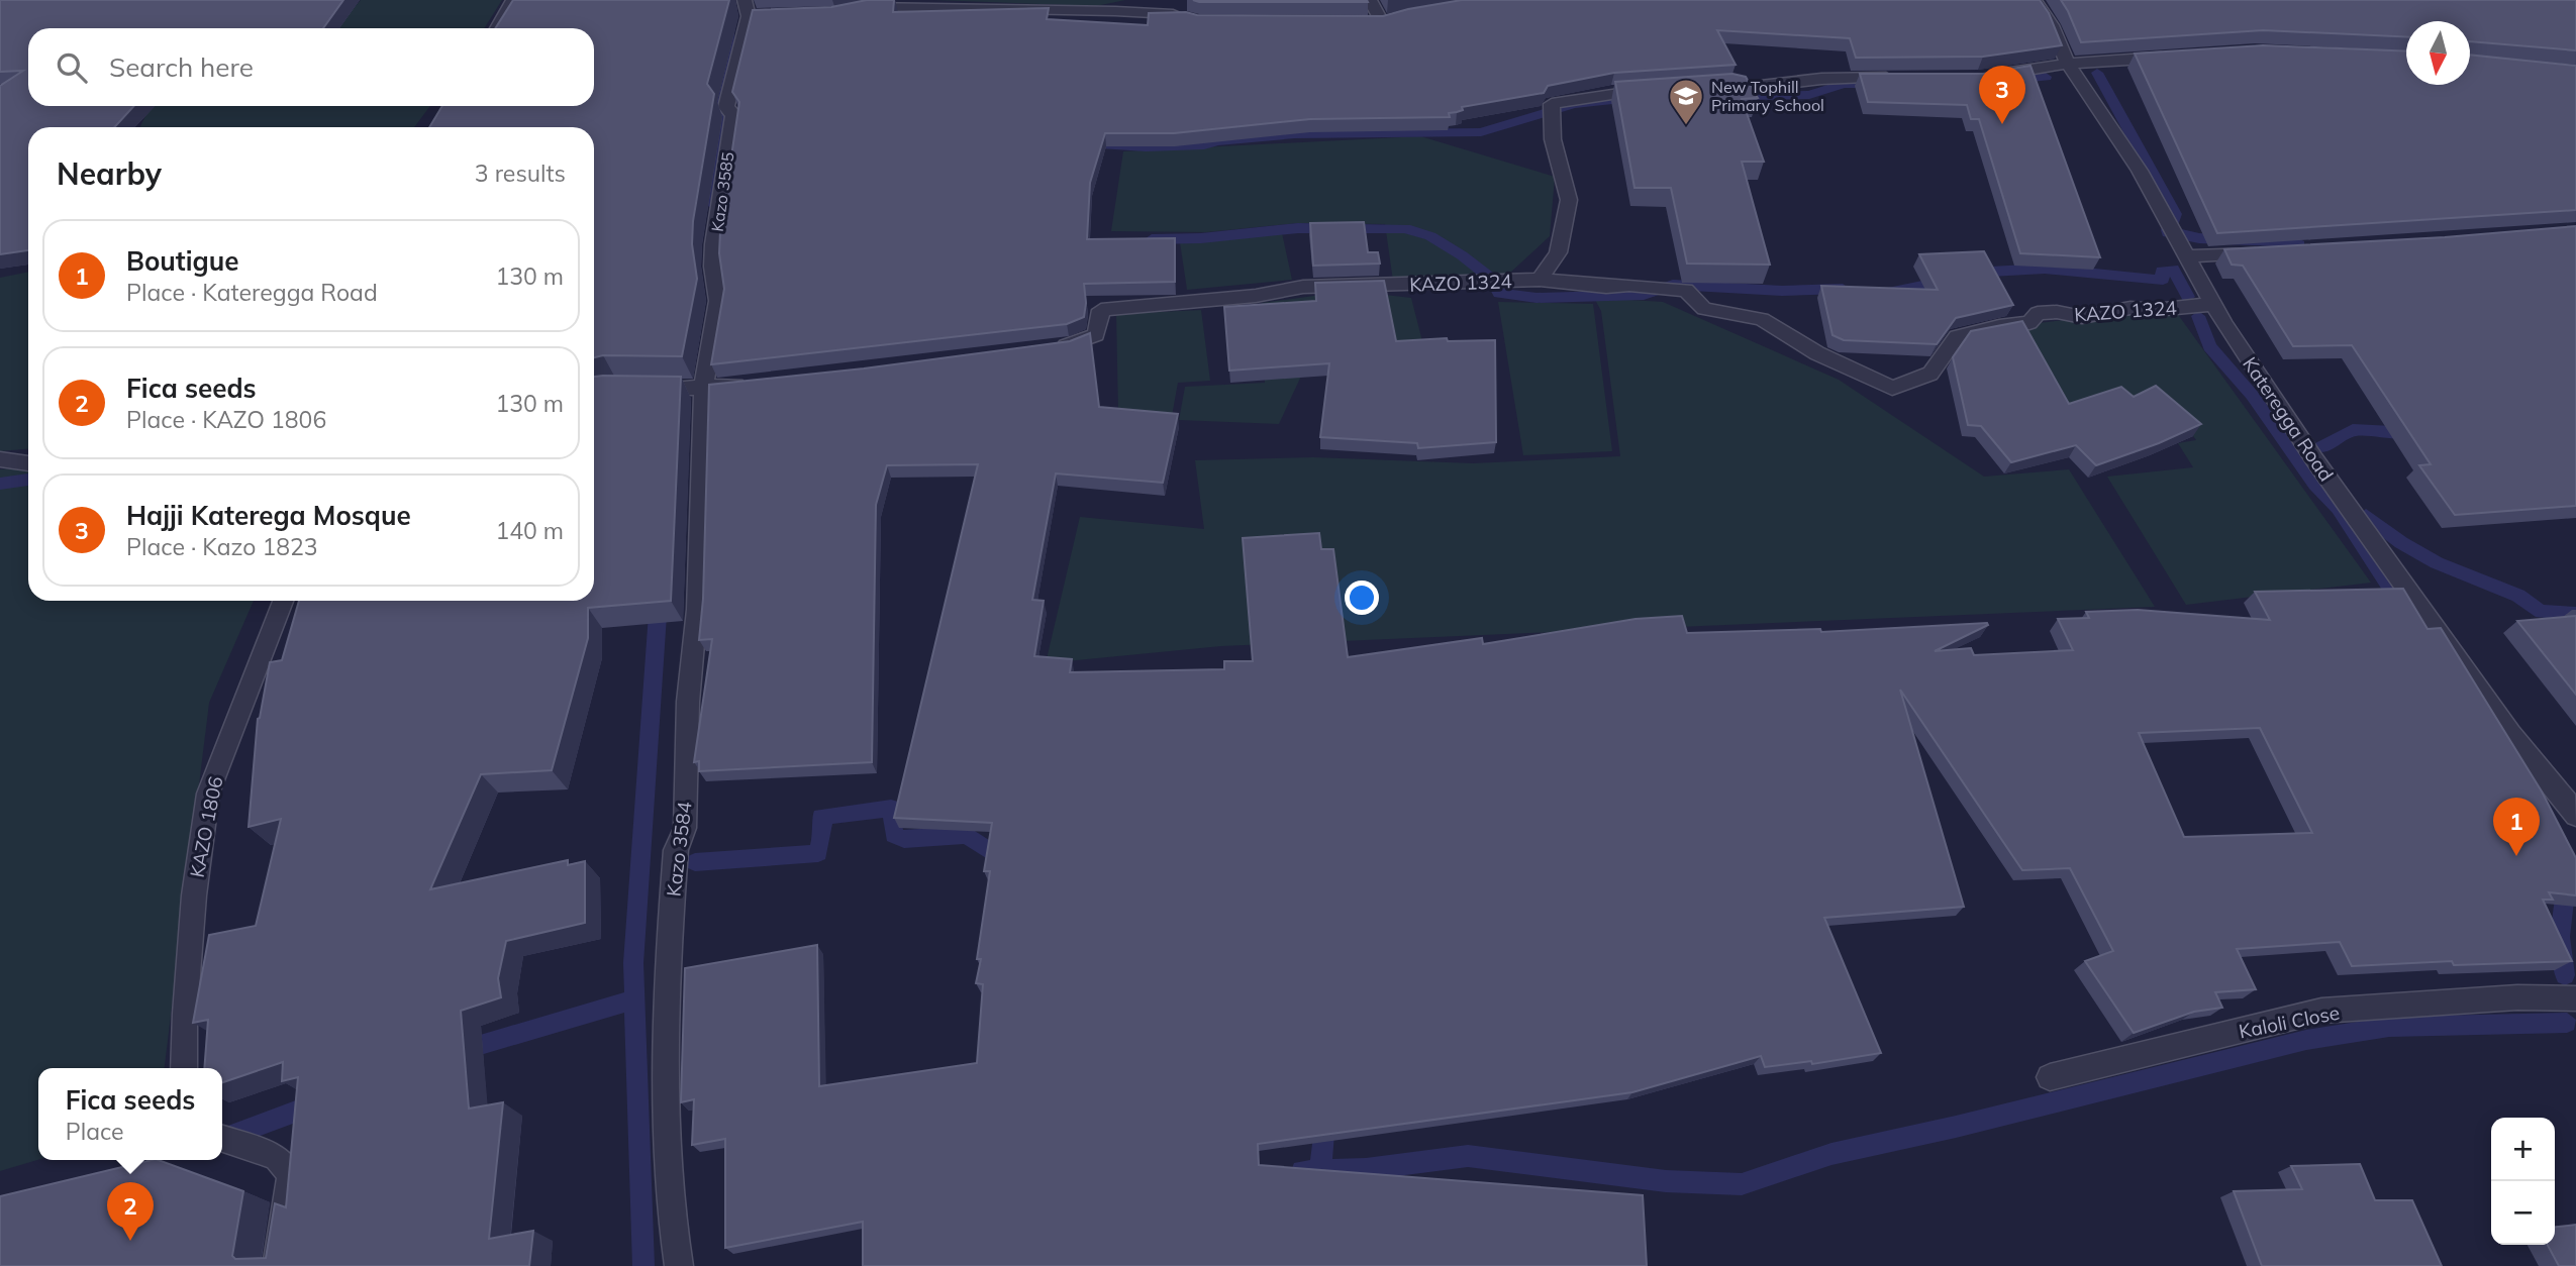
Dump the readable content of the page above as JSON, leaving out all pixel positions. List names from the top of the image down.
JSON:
{
  "streets": {
    "street": [
      "Kazo 3585",
      "KAZO 1324",
      "Kateregga Road",
      "KAZO 1806",
      "Kazo 3584",
      "Kaloli Close"
    ]
  },
  "crossings": [
    ["Kazo 3585", "Kazo 3584"],
    ["KAZO 1324", "Kateregga Road"]
  ],
  "places": {
    "school or university": ["New Tophill Primary School"]
  },
  "north": "bottom",
  "page": {
    "search": "Search here",
    "pins": ["3", "1", "2"],
    "heading": ["Nearby", "3 results"],
    "list": [
      {
        "mark": "1",
        "name": "Boutigue",
        "note": "Place · Kateregga Road",
        "value": "130 m"
      },
      {
        "mark": "2",
        "name": "Fica seeds",
        "note": "Place · KAZO 1806",
        "value": "130 m"
      },
      {
        "mark": "3",
        "name": "Hajji Katerega Mosque",
        "note": "Place · Kazo 1823",
        "value": "140 m"
      }
    ],
    "popup": ["Fica seeds", "Place"],
    "map_buttons": ["+", "−"]
  }
}
